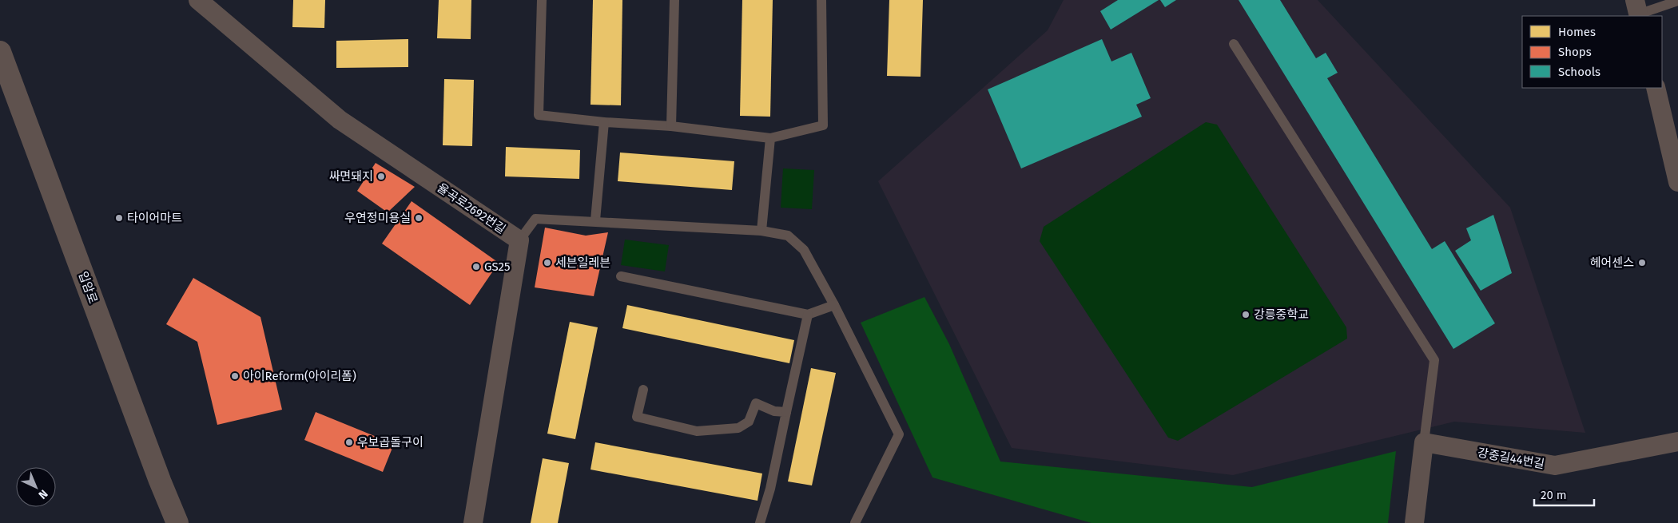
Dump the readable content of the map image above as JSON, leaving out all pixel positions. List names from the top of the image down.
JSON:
{
  "streets": {
    "street": ["율곡로2692번길", "입암로", "강중길44번길"]
  },
  "places": [
    "싸면돼지",
    "타이어마트",
    "우연정미용실",
    "세븐일레븐",
    "헤어센스",
    "GS25",
    "강릉중학교",
    "아이Reform(아이리폼)",
    "우보곱돌구이"
  ],
  "legend": ["Homes", "Shops", "Schools"],
  "scale_bar": "20 m",
  "north": "bottom right"
}
